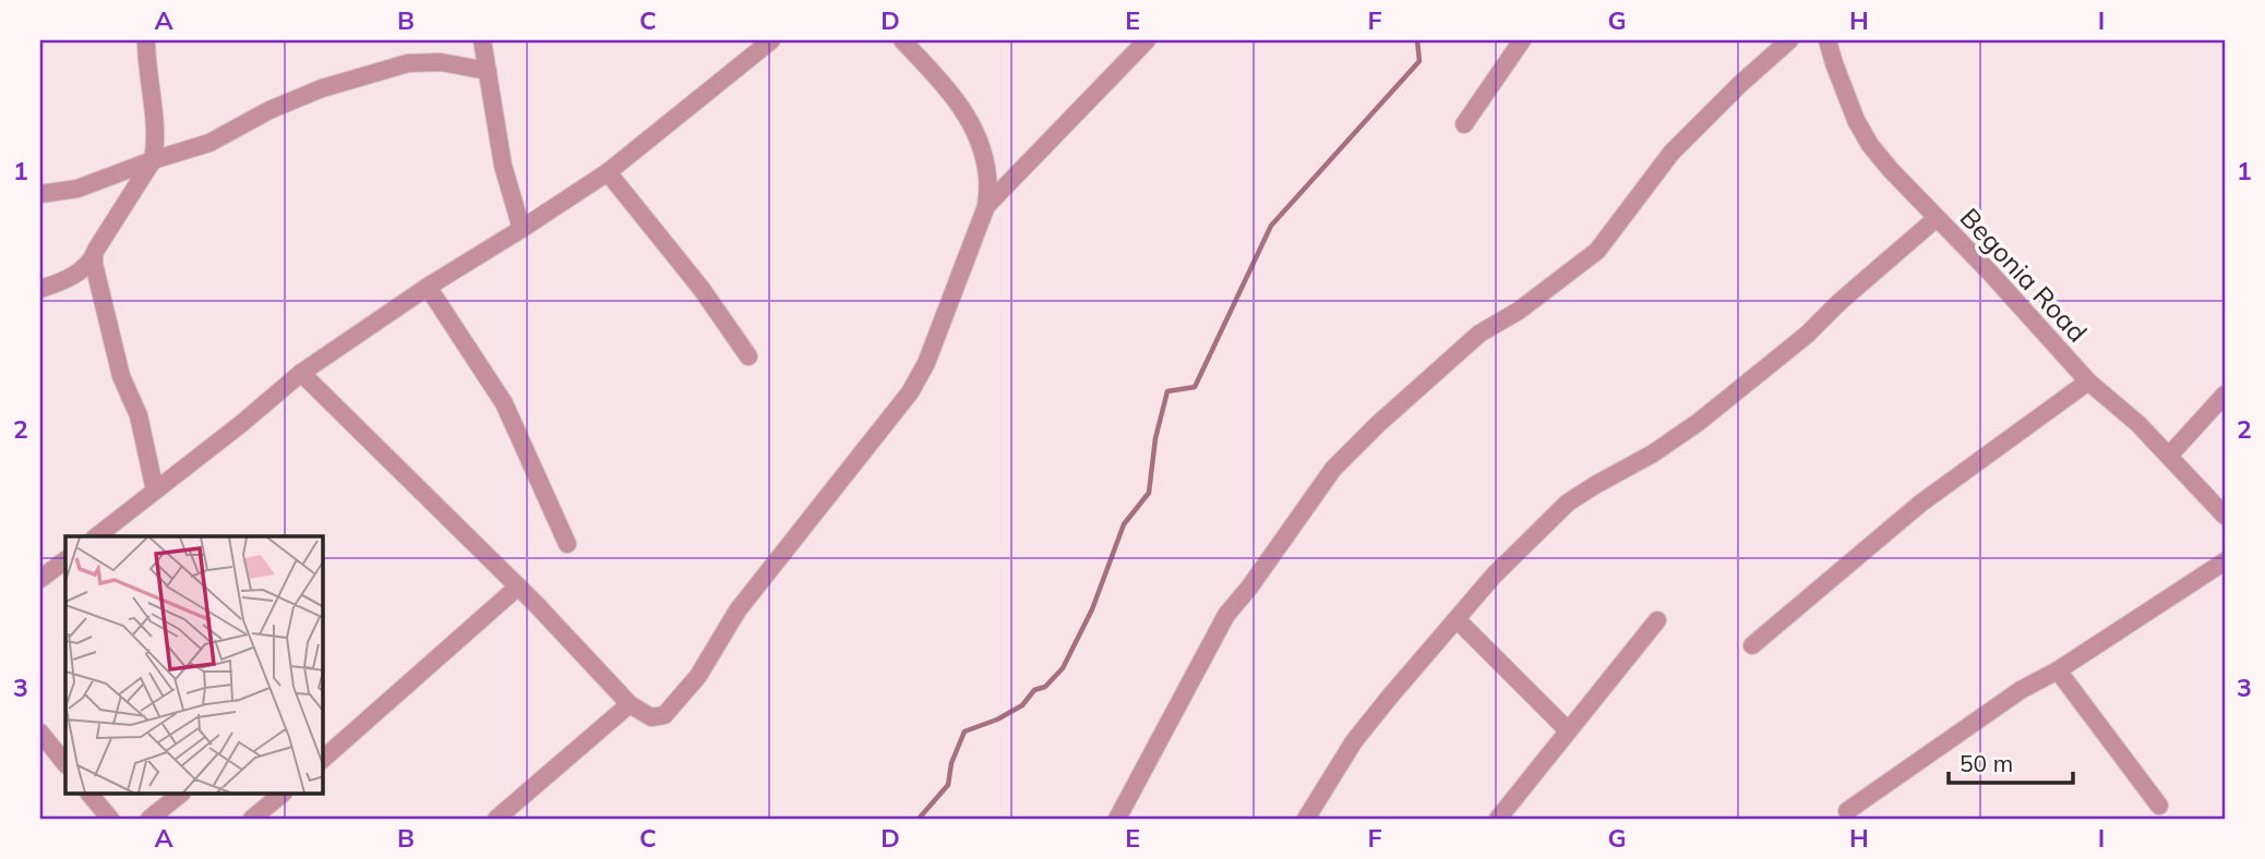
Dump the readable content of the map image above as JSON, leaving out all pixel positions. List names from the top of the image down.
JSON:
{
  "streets": {
    "street": ["Begonia Road"]
  },
  "scale_bar": "50 m",
  "grid": {
    "columns": [
      "A",
      "B",
      "C",
      "D",
      "E",
      "F",
      "G",
      "H",
      "I"
    ],
    "rows": ["1", "2", "3"]
  }
}
